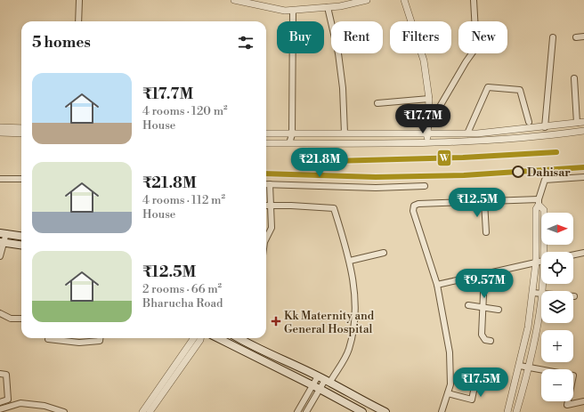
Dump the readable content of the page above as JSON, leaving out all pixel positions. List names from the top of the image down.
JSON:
{
  "places": {
    "other": ["Dahisar"],
    "health": ["Kk Maternity and General Hospital"]
  },
  "lines": ["transit line W"],
  "north": "right",
  "page": {
    "chip": [
      "Buy",
      "Rent",
      "Filters",
      "New"
    ],
    "heading": "5 homes",
    "list": [
      {
        "name": "₹17.7M",
        "note": "4 rooms · 120 m² · House"
      },
      {
        "name": "₹21.8M",
        "note": "4 rooms · 112 m² · House"
      },
      {
        "name": "₹12.5M",
        "note": "2 rooms · 66 m² · Bharucha Road"
      }
    ],
    "price": [
      "₹17.7M",
      "₹21.8M",
      "₹12.5M",
      "₹9.57M",
      "₹17.5M"
    ],
    "map_buttons": ["+", "−"]
  }
}
